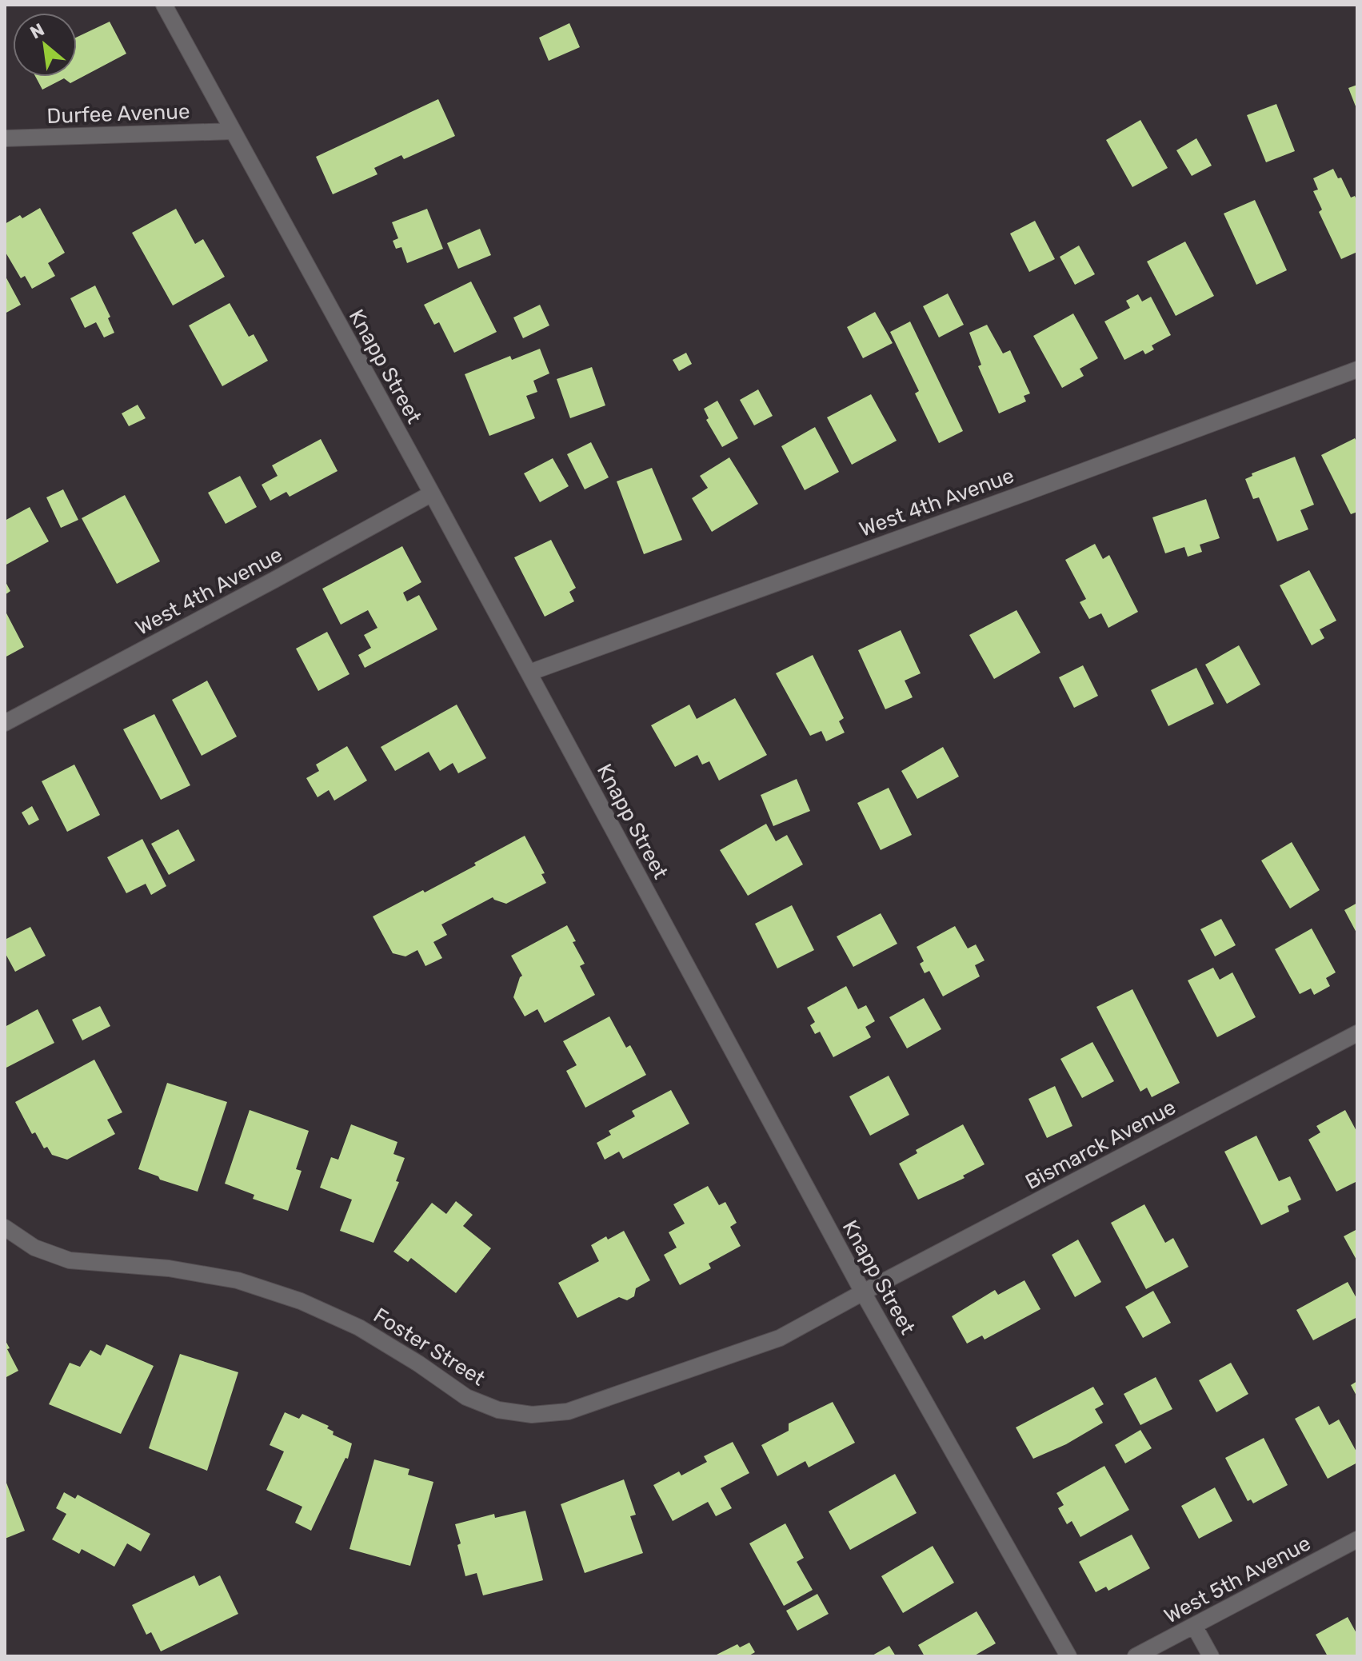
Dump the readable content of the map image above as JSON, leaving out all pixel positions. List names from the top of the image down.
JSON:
{
  "streets": {
    "street": [
      "Durfee Avenue",
      "Knapp Street",
      "West 4th Avenue",
      "Bismarck Avenue",
      "Foster Street",
      "West 5th Avenue"
    ]
  },
  "crossings": [
    ["Durfee Avenue", "Knapp Street"],
    ["Knapp Street", "West 4th Avenue"],
    ["Knapp Street", "Bismarck Avenue"],
    ["Knapp Street", "Foster Street"],
    ["Bismarck Avenue", "Foster Street"]
  ],
  "north": "top left"
}
